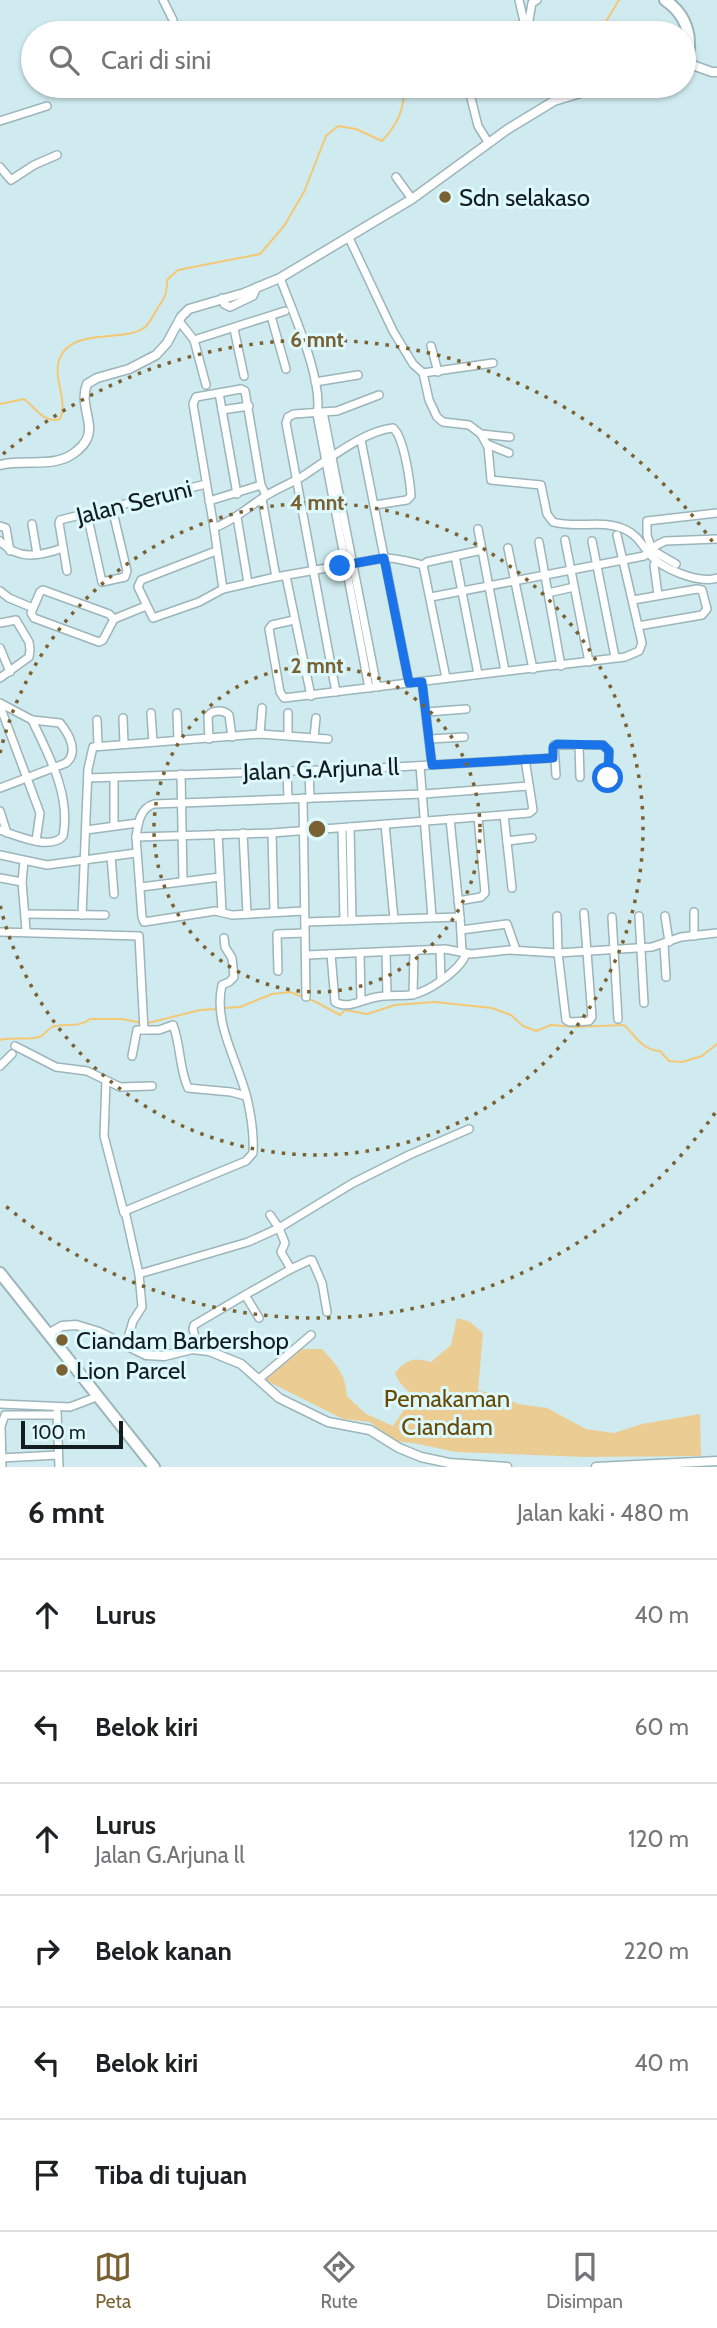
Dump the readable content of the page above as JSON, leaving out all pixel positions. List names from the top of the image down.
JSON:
{
  "streets": {
    "street": ["Jalan Seruni", "Jalan G.Arjuna ll"]
  },
  "parks": ["Pemakaman Ciandam"],
  "places": ["Sdn selakaso", "Ciandam Barbershop", "Lion Parcel"],
  "scale_bar": "100 m",
  "page": {
    "search": "Cari di sini",
    "scale": "100 m",
    "heading": ["6 mnt", "Jalan kaki · 480 m"],
    "list": [
      ["Lurus", "40 m"],
      ["Belok kiri", "60 m"],
      ["Lurus", "Jalan G.Arjuna ll", "120 m"],
      ["Belok kanan", "220 m"],
      ["Belok kiri", "40 m"],
      "Tiba di tujuan"
    ],
    "nav": ["Peta", "Rute", "Disimpan"]
  },
  "rings": ["6 mnt", "4 mnt", "2 mnt"]
}
